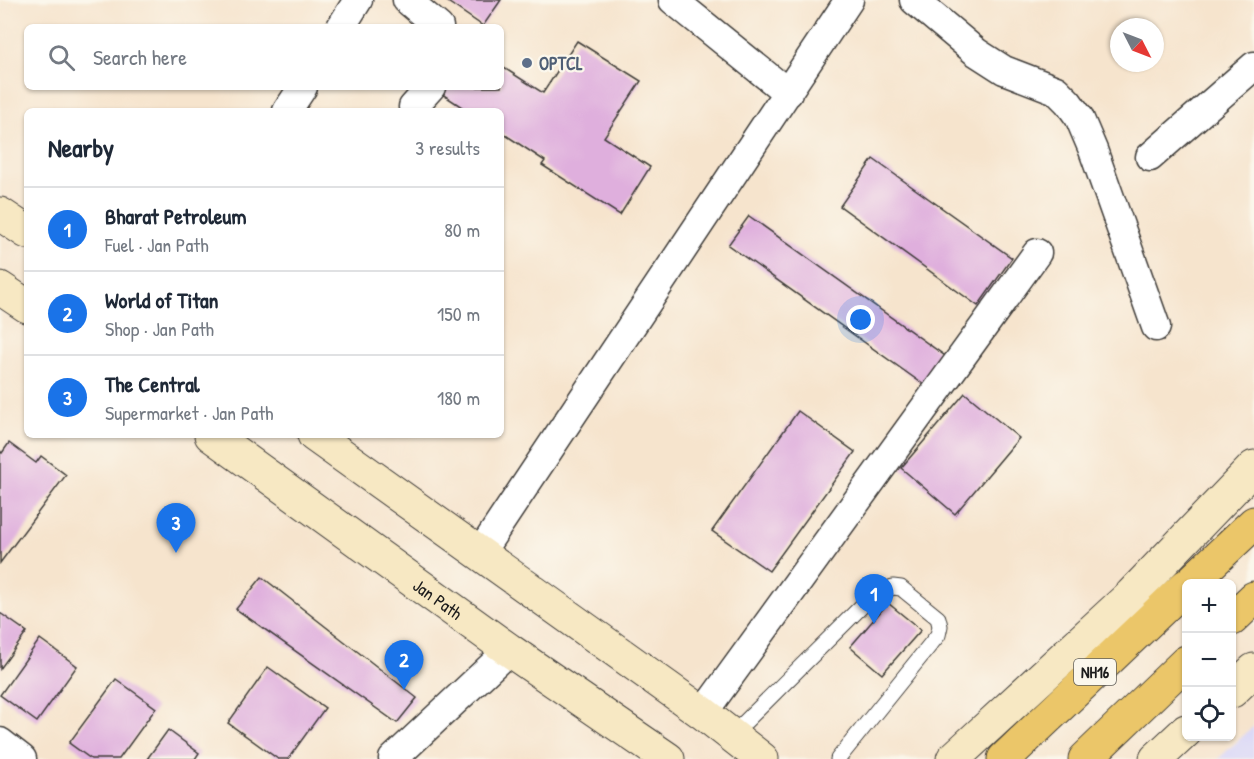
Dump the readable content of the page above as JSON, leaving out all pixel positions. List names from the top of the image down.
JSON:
{
  "streets": {
    "highway": ["NH16"],
    "main road": ["Jan Path"]
  },
  "places": ["OPTCL"],
  "north": "bottom right",
  "page": {
    "search": "Search here",
    "heading": ["Nearby", "3 results"],
    "list": [
      {
        "mark": "1",
        "name": "Bharat Petroleum",
        "note": "Fuel · Jan Path",
        "value": "80 m"
      },
      {
        "mark": "2",
        "name": "World of Titan",
        "note": "Shop · Jan Path",
        "value": "150 m"
      },
      {
        "mark": "3",
        "name": "The Central",
        "note": "Supermarket · Jan Path",
        "value": "180 m"
      }
    ],
    "pins": ["3", "1", "2"],
    "map_buttons": ["+", "−"]
  }
}
